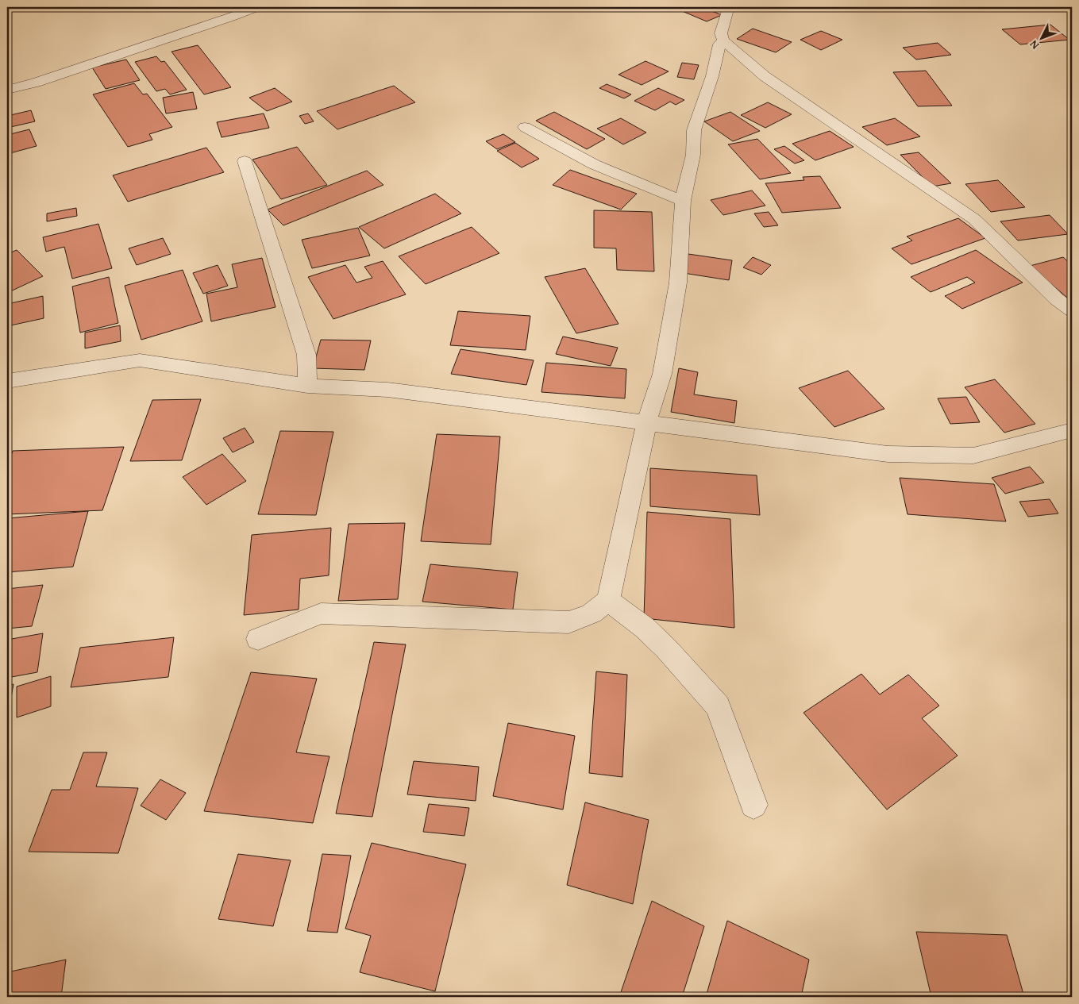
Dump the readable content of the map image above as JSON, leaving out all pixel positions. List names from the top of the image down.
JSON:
{
  "north": "bottom left"
}
